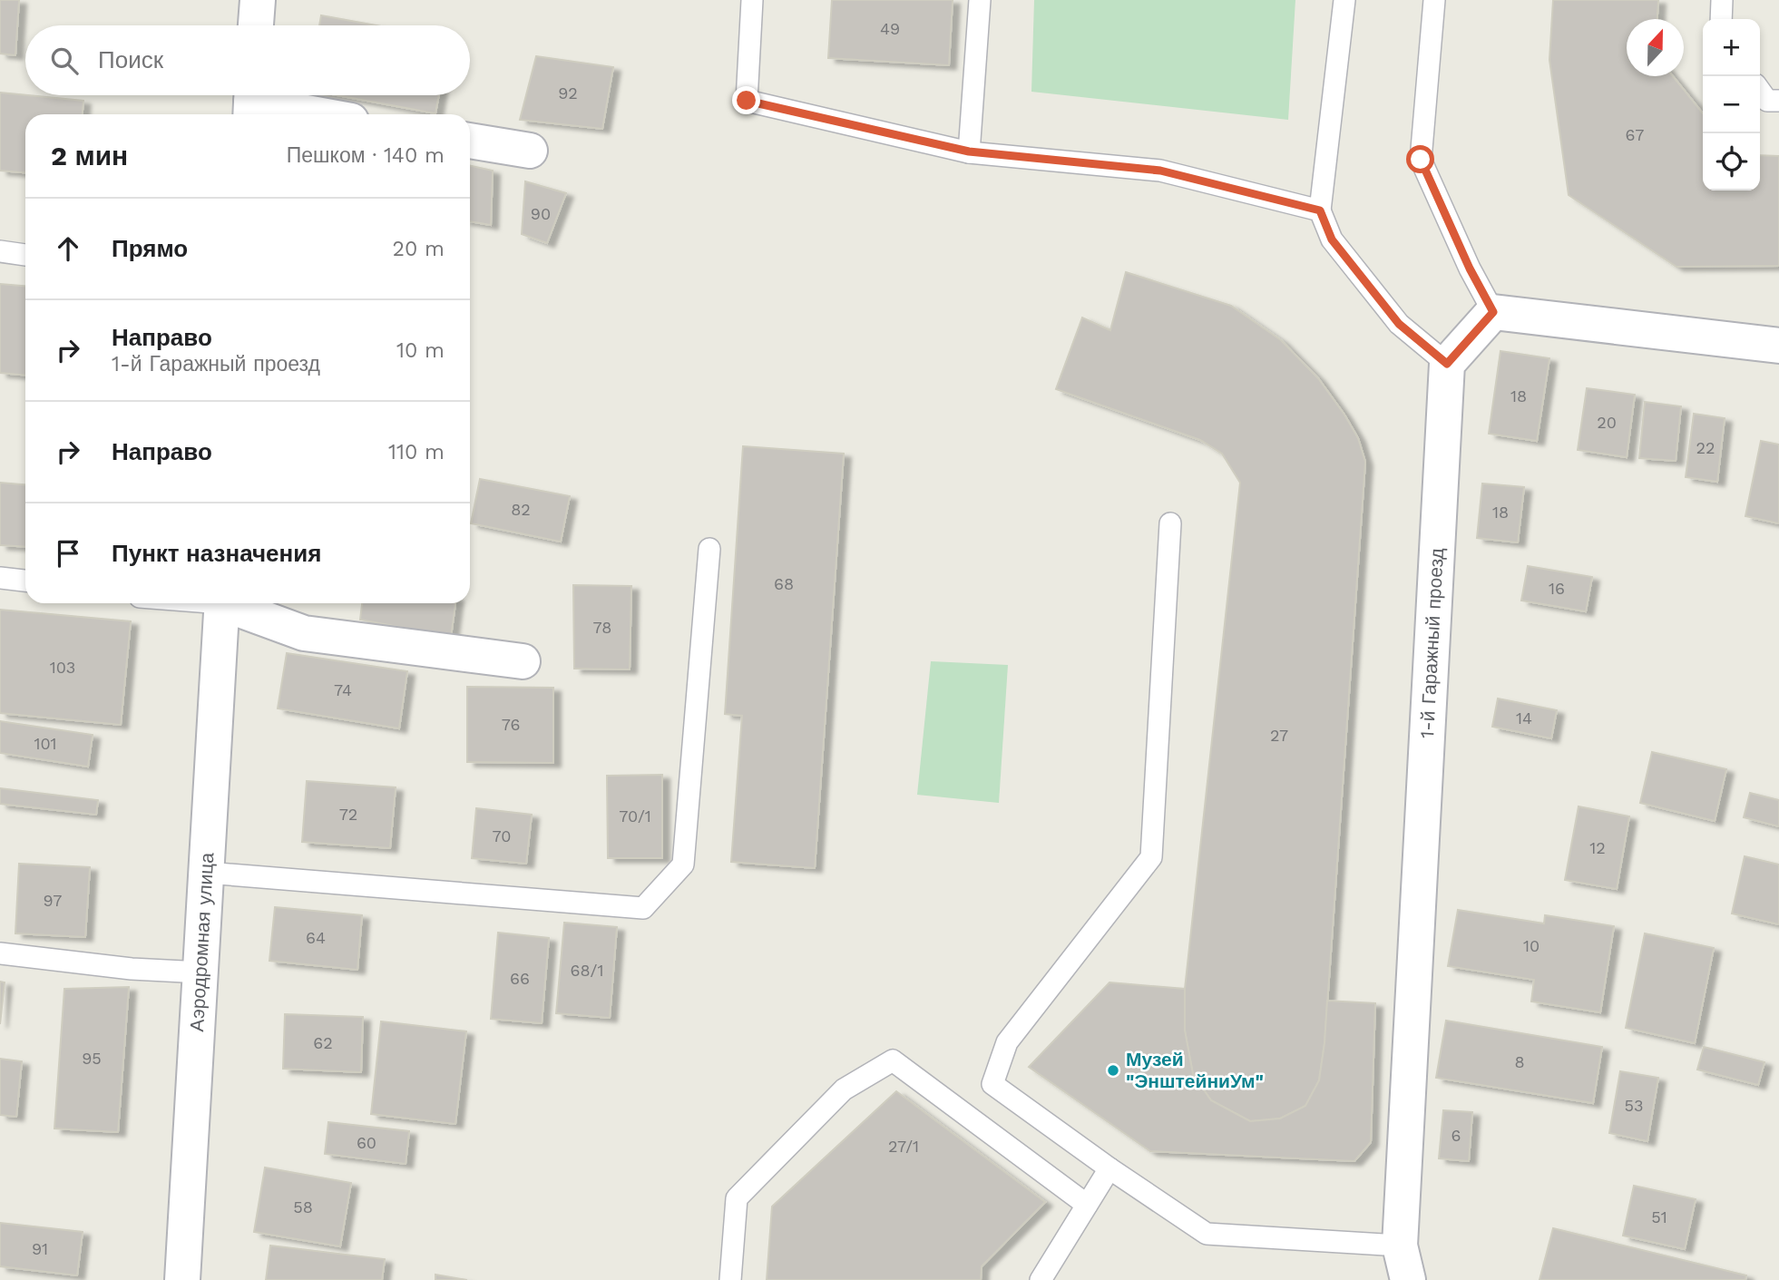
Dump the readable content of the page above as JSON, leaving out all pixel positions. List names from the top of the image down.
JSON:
{
  "streets": {
    "street": ["1-й Гаражный проезд", "Аэродромная улица"]
  },
  "places": ["Музей \"ЭнштейниУм\""],
  "house_numbers": [
    "49",
    "92",
    "67",
    "90",
    "18",
    "20",
    "22",
    "82",
    "18",
    "68",
    "16",
    "78",
    "103",
    "74",
    "14",
    "76",
    "27",
    "101",
    "72",
    "70/1",
    "70",
    "12",
    "97",
    "64",
    "10",
    "68/1",
    "66",
    "62",
    "95",
    "8",
    "53",
    "6",
    "60",
    "27/1",
    "58",
    "51",
    "91"
  ],
  "north": "top",
  "page": {
    "map_buttons": ["+", "−"],
    "search": "Поиск",
    "heading": ["2 мин", "Пешком · 140 m"],
    "list": [
      ["Прямо", "20 m"],
      ["Направо", "1-й Гаражный проезд", "10 m"],
      ["Направо", "110 m"],
      "Пункт назначения"
    ]
  }
}
